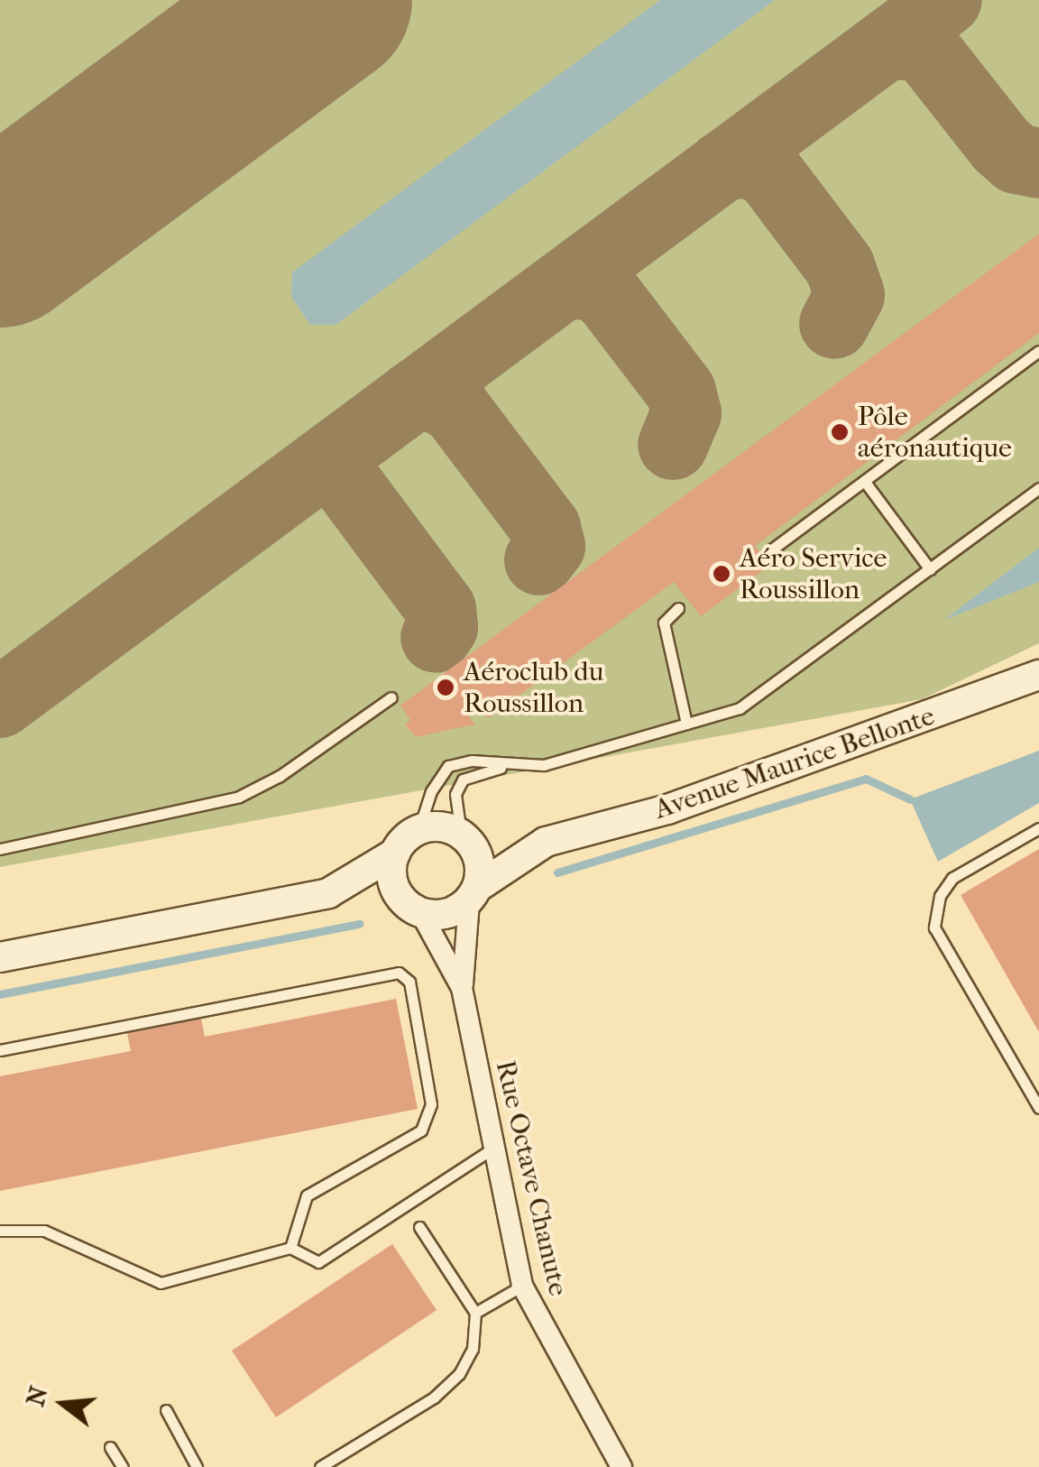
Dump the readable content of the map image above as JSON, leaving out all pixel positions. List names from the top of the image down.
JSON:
{
  "streets": {
    "street": ["Avenue Maurice Bellonte", "Rue Octave Chanute"]
  },
  "crossings": [
    ["Avenue Maurice Bellonte", "Rue Octave Chanute"]
  ],
  "places": ["Pôle aéronautique", "Aéro Service Roussillon", "Aéroclub du Roussillon"],
  "north": "left"
}
